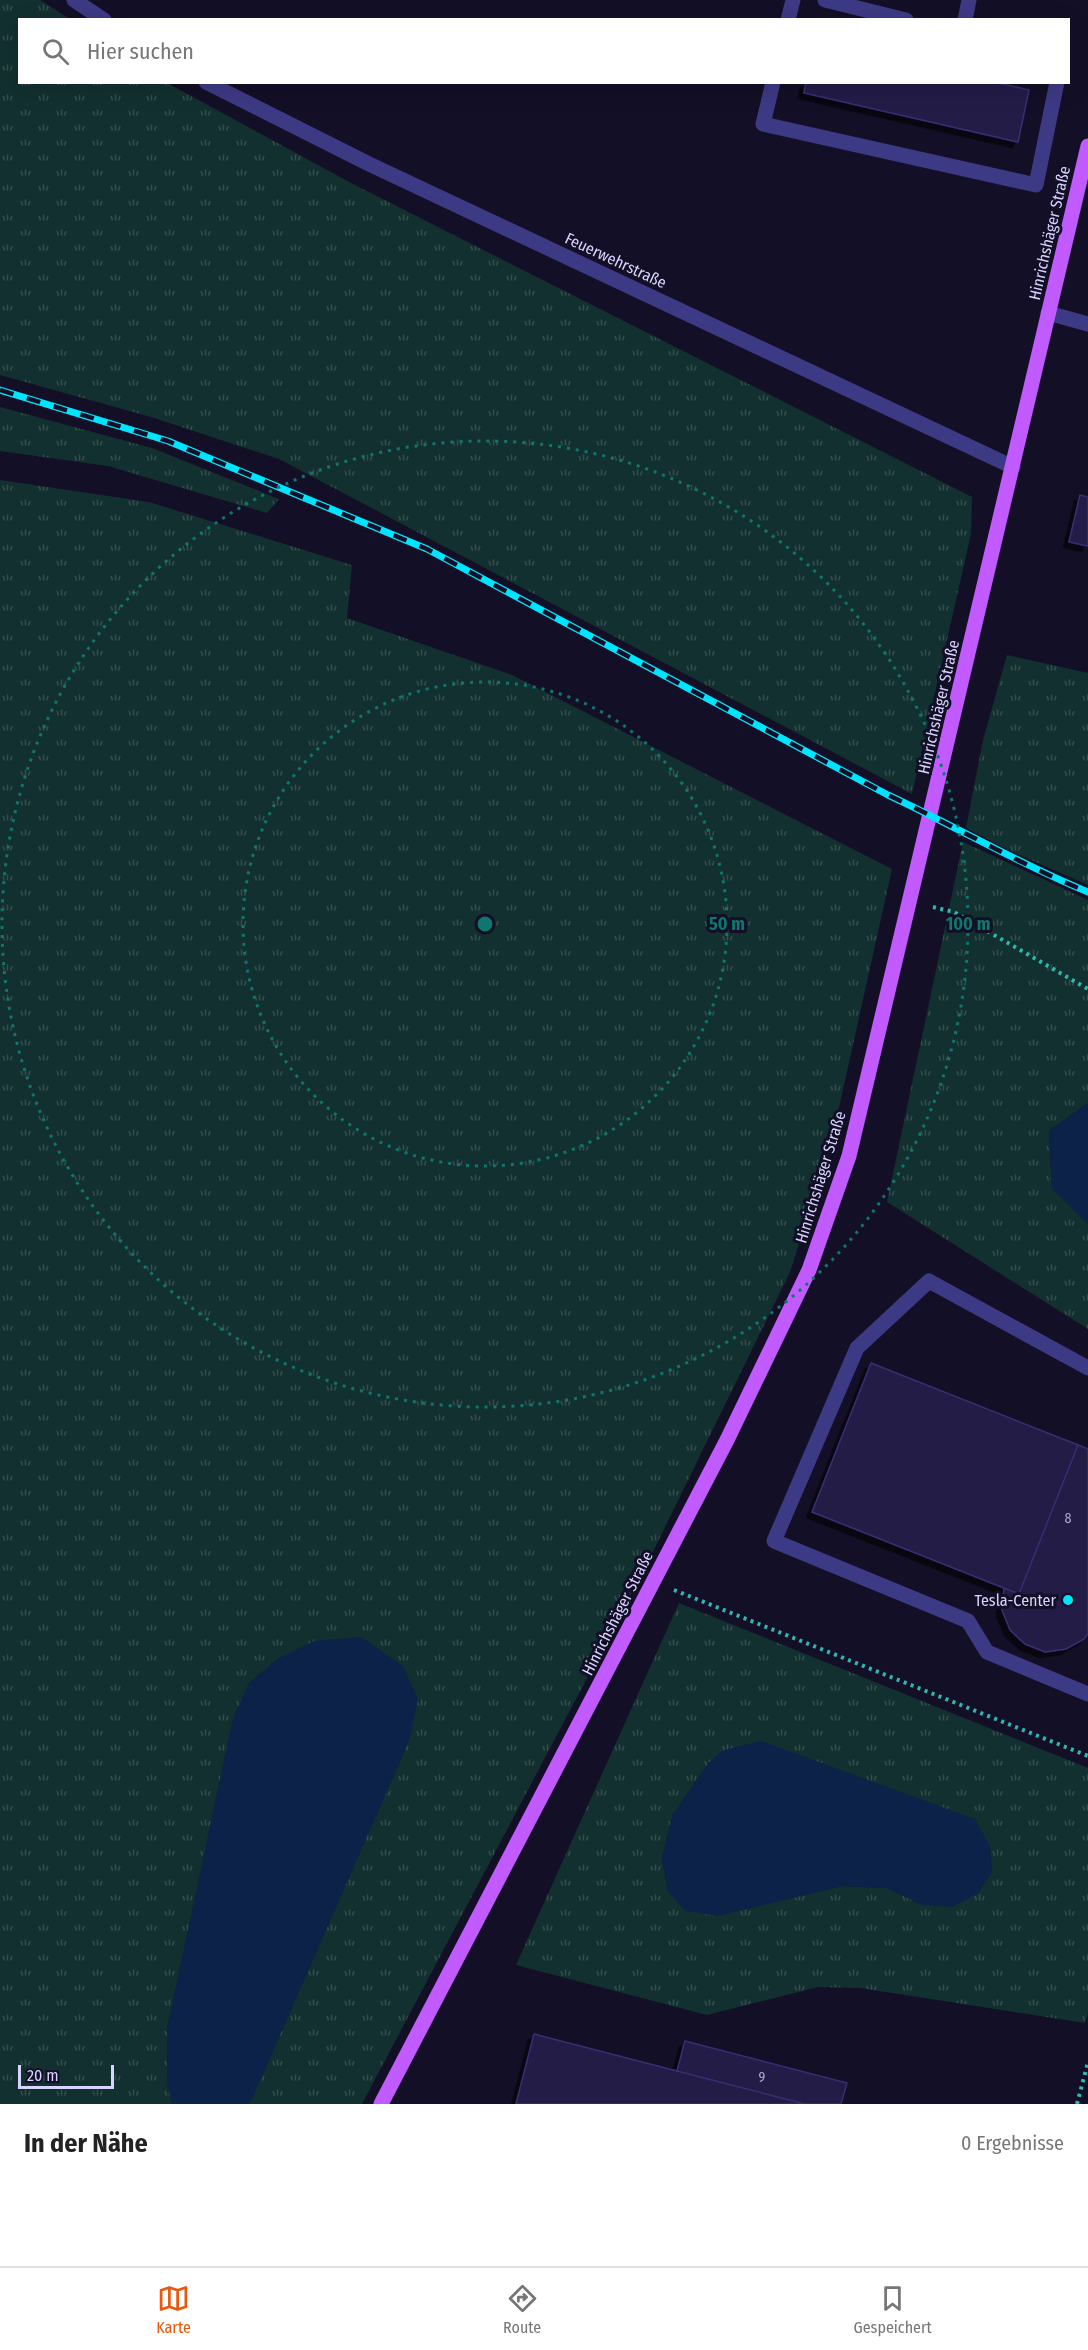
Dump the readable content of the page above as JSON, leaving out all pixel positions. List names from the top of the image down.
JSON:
{
  "streets": {
    "main road": ["Hinrichshäger Straße"],
    "street": ["Feuerwehrstraße"]
  },
  "crossings": [
    ["Hinrichshäger Straße", "Feuerwehrstraße"]
  ],
  "places": ["Tesla-Center"],
  "house_numbers": ["8", "9"],
  "scale_bar": "20 m",
  "page": {
    "search": "Hier suchen",
    "scale": "20 m",
    "heading": ["In der Nähe", "0 Ergebnisse"],
    "nav": ["Karte", "Route", "Gespeichert"]
  },
  "rings": ["50 m", "100 m"]
}
